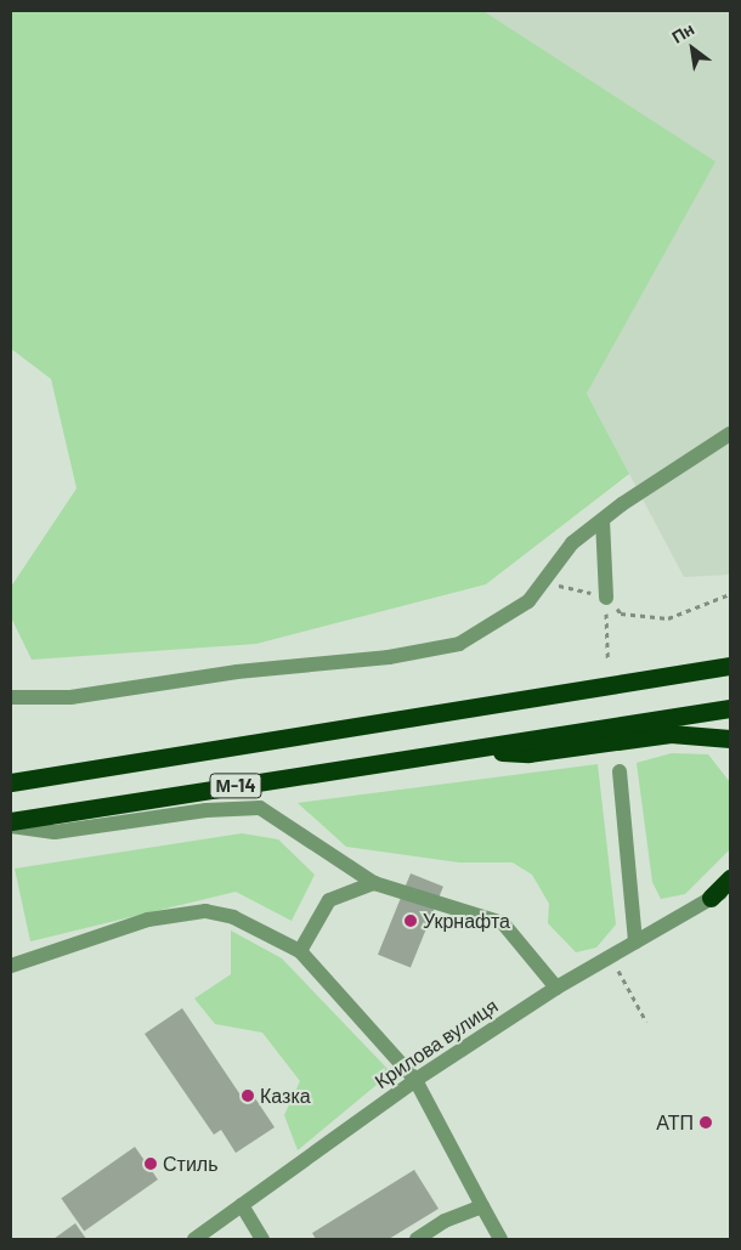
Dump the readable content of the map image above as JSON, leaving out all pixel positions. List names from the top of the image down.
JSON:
{
  "streets": {
    "highway": ["М-14"],
    "street": ["Крилова вулиця"]
  },
  "places": [
    "Укрнафта",
    "Казка",
    "АТП",
    "Стиль"
  ],
  "north": "top left"
}
